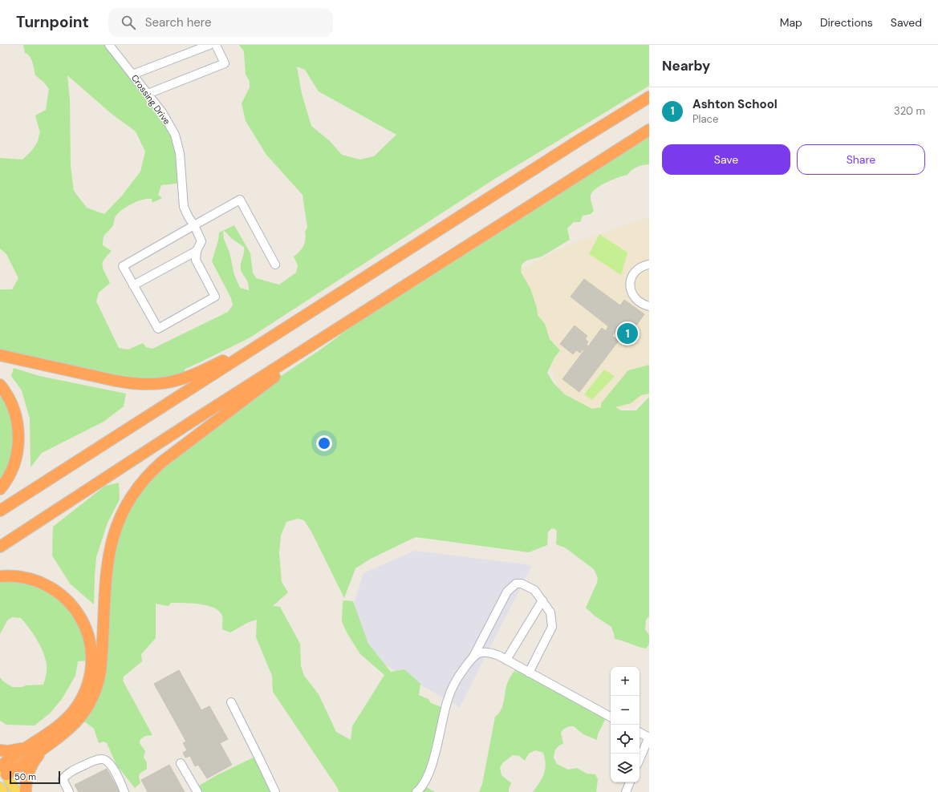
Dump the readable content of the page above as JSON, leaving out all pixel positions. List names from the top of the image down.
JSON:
{
  "streets": {
    "street": ["Crossing Drive"]
  },
  "scale_bar": "50 m",
  "page": {
    "header": "Turnpoint",
    "search": "Search here",
    "nav": ["Map", "Directions", "Saved"],
    "heading": "Nearby",
    "list": [
      {
        "mark": "1",
        "name": "Ashton School",
        "note": "Place",
        "value": "320 m"
      }
    ],
    "buttons": ["Save", "Share"],
    "pins": "1",
    "map_buttons": ["+", "−"],
    "scale": "50 m"
  }
}
